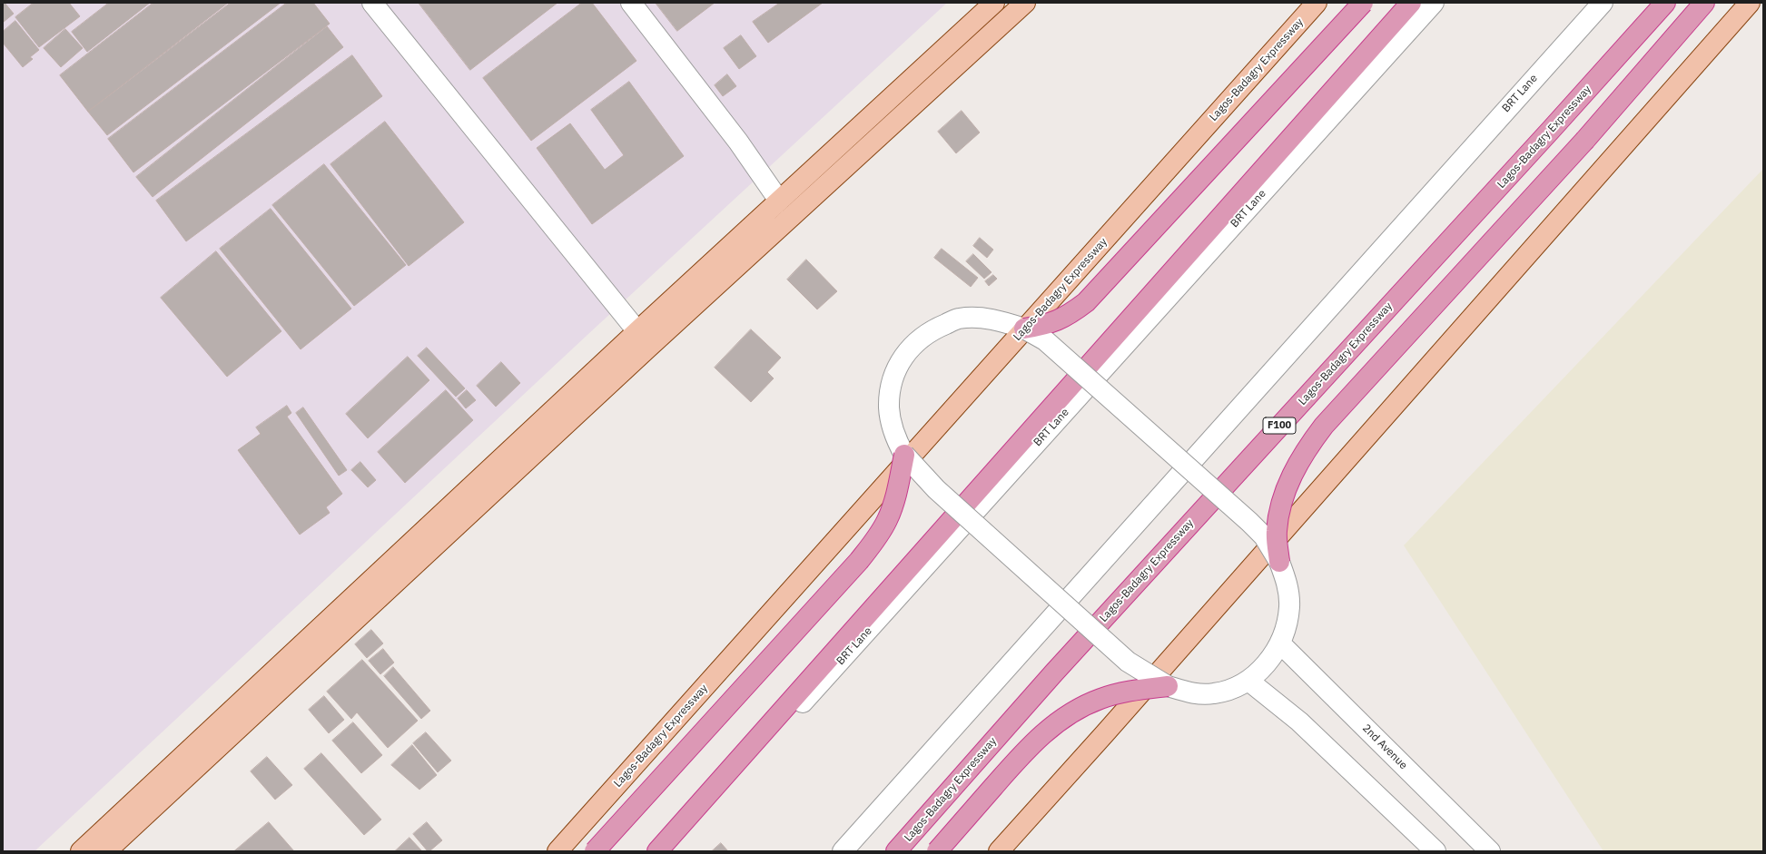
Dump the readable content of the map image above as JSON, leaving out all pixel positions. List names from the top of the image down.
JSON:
{
  "streets": {
    "highway": ["Lagos-Badagry Expressway", "F100"],
    "street": ["BRT Lane", "2nd Avenue"]
  }
}
